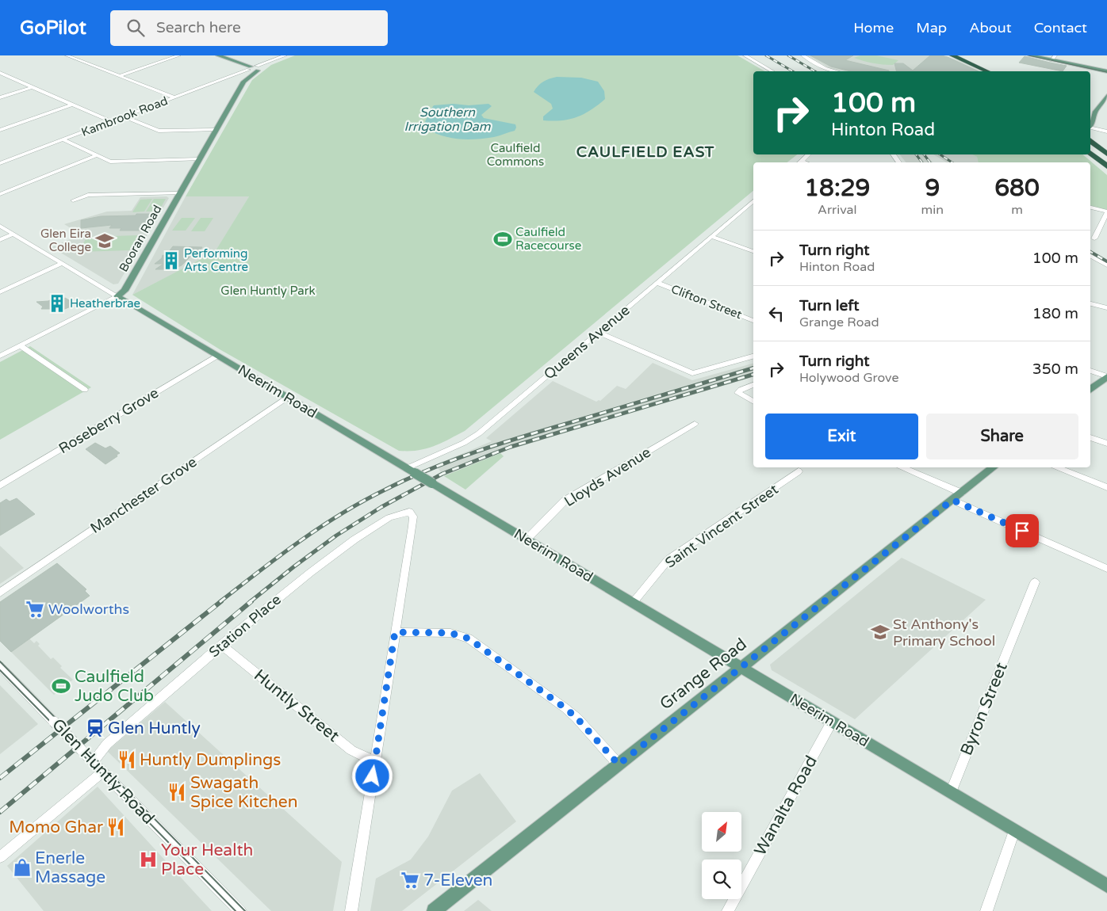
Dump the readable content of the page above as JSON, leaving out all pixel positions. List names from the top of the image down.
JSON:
{
  "streets": {
    "main road": ["Booran Road", "Neerim Road", "Grange Road"],
    "street": [
      "Kambrook Road",
      "Clifton Street",
      "Queens Avenue",
      "Roseberry Grove",
      "Lloyds Avenue",
      "Manchester Grove",
      "Saint Vincent Street",
      "Station Place",
      "Huntly Street",
      "Byron Street",
      "Glen Huntly Road",
      "Wanalta Road"
    ]
  },
  "crossings": [
    ["Kambrook Road", "Booran Road"],
    ["Booran Road", "Neerim Road"],
    ["Clifton Street", "Queens Avenue"],
    ["Queens Avenue", "Neerim Road"],
    ["Neerim Road", "Roseberry Grove"],
    ["Neerim Road", "Lloyds Avenue"],
    ["Neerim Road", "Manchester Grove"],
    ["Neerim Road", "Saint Vincent Street"],
    ["Neerim Road", "Grange Road"],
    ["Neerim Road", "Byron Street"],
    ["Neerim Road", "Wanalta Road"],
    ["Station Place", "Huntly Street"],
    ["Station Place", "Glen Huntly Road"]
  ],
  "districts": ["CAULFIELD EAST"],
  "water": ["Southern Irrigation Dam"],
  "parks": ["Caulfield Commons", "Glen Huntly Park"],
  "places": {
    "sports": ["Caulfield Racecourse", "Caulfield Judo Club"],
    "school or university": ["Glen Eira College", "St Anthony's Primary School"],
    "building": ["Performing Arts Centre", "Heatherbrae"],
    "supermarket": ["Woolworths", "7-Eleven"],
    "station": ["Glen Huntly"],
    "restaurant": ["Huntly Dumplings", "Swagath Spice Kitchen", "Momo Ghar"],
    "hospital": ["Your Health Place"],
    "shop": ["Enerle Massage"]
  },
  "north": "top right",
  "page": {
    "header": "GoPilot",
    "search": "Search here",
    "nav": [
      "Home",
      "Map",
      "About",
      "Contact"
    ],
    "turn": ["100 m", "Hinton Road"],
    "eta": [
      "18:29",
      "Arrival",
      "9",
      "min",
      "680",
      "m"
    ],
    "list": [
      {
        "name": "Turn right",
        "note": "Hinton Road",
        "value": "100 m"
      },
      {
        "name": "Turn left",
        "note": "Grange Road",
        "value": "180 m"
      },
      {
        "name": "Turn right",
        "note": "Holywood Grove",
        "value": "350 m"
      }
    ],
    "buttons": ["Exit", "Share"]
  }
}
